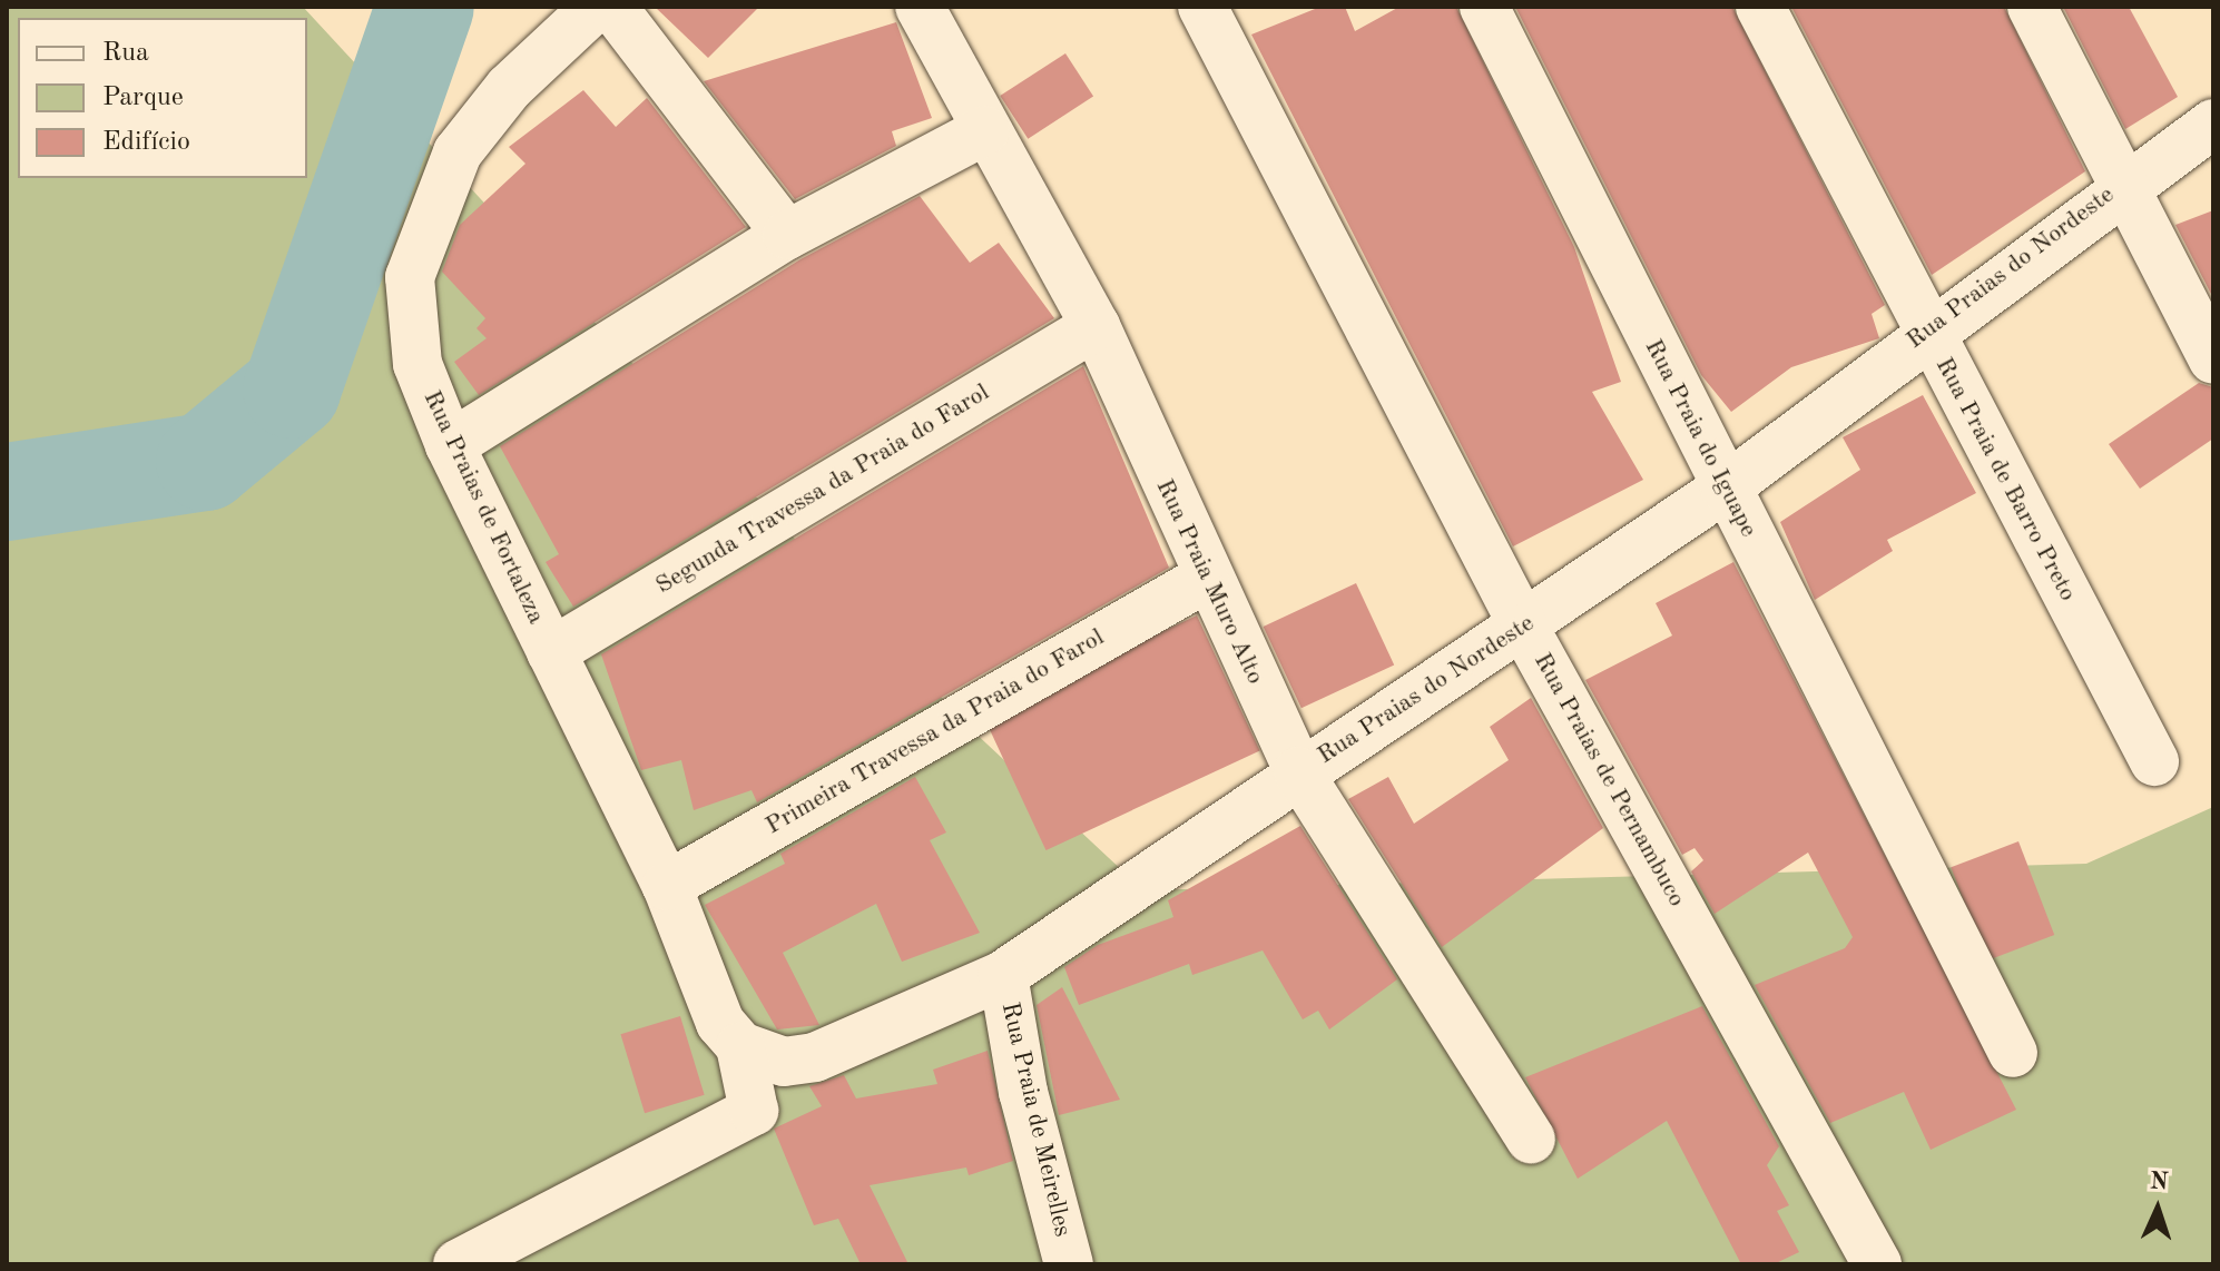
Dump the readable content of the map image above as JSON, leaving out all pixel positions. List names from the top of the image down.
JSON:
{
  "streets": {
    "street": [
      "Rua Praias do Nordeste",
      "Rua Praia do Iguape",
      "Rua Praia de Barro Preto",
      "Segunda Travessa da Praia do Farol",
      "Rua Praias de Fortaleza",
      "Rua Praia Muro Alto",
      "Primeira Travessa da Praia do Farol",
      "Rua Praias de Pernambuco",
      "Rua Praia de Meirelles"
    ]
  },
  "crossings": [
    ["Rua Praias do Nordeste", "Rua Praia do Iguape"],
    ["Rua Praias do Nordeste", "Rua Praia de Barro Preto"],
    ["Rua Praias do Nordeste", "Rua Praia Muro Alto"],
    ["Rua Praias do Nordeste", "Rua Praias de Pernambuco"],
    ["Rua Praias do Nordeste", "Rua Praia de Meirelles"],
    ["Segunda Travessa da Praia do Farol", "Rua Praias de Fortaleza"],
    ["Segunda Travessa da Praia do Farol", "Rua Praia Muro Alto"],
    ["Rua Praias de Fortaleza", "Primeira Travessa da Praia do Farol"],
    ["Rua Praia Muro Alto", "Primeira Travessa da Praia do Farol"]
  ],
  "legend": ["Rua", "Parque", "Edifício"],
  "north": "top"
}
